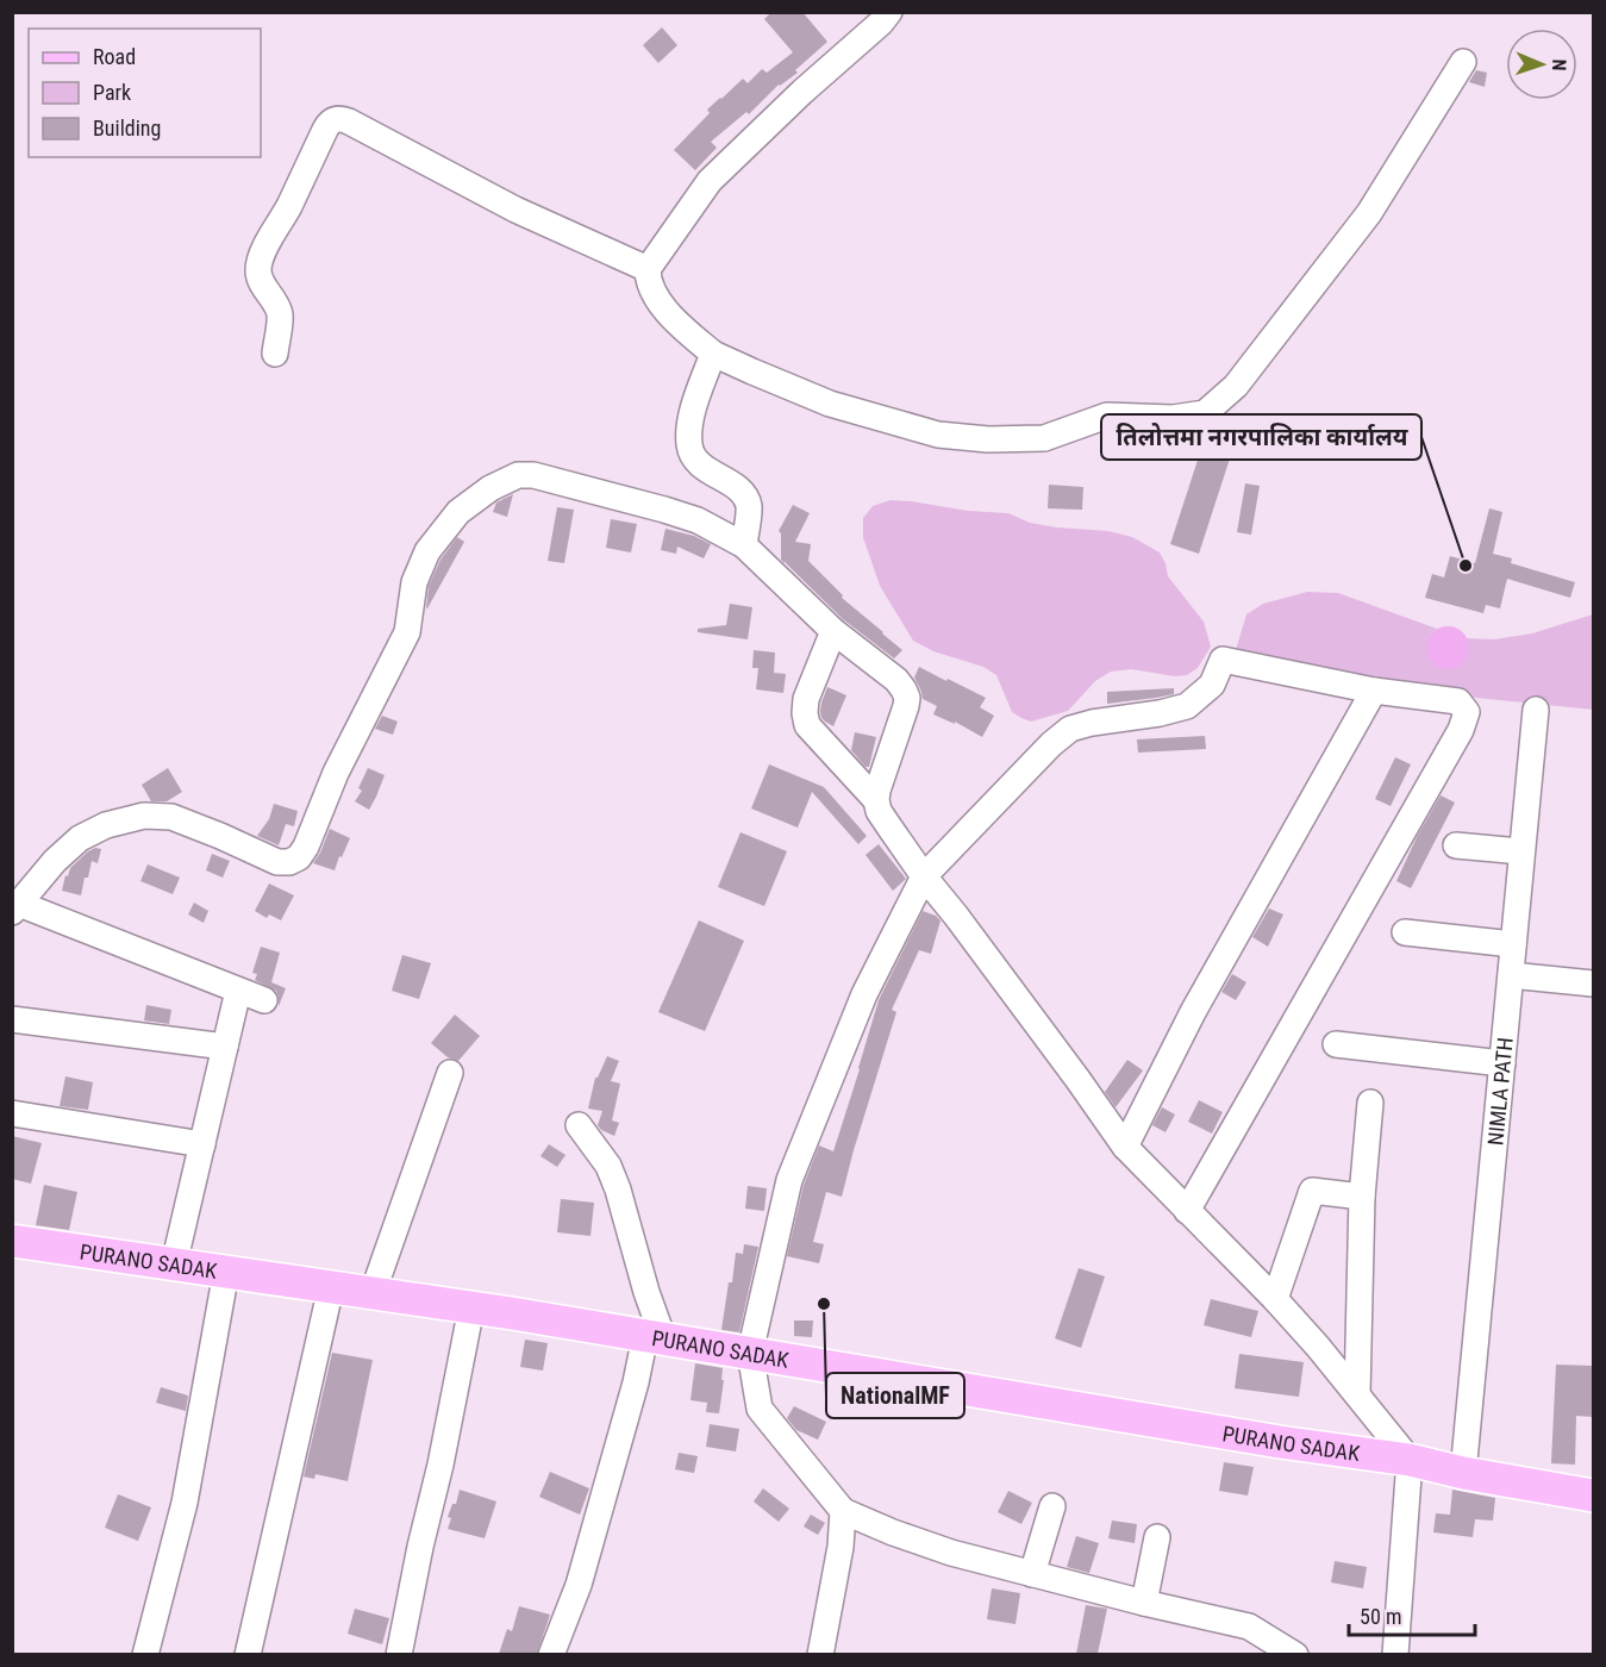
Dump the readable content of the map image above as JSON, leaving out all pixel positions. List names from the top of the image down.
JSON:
{
  "streets": {
    "main road": ["PURANO SADAK"],
    "street": ["NIMLA PATH"]
  },
  "crossings": [
    ["NIMLA PATH", "PURANO SADAK"]
  ],
  "places": ["तिलोत्तमा नगरपालिका कार्यालय", "NationalMF"],
  "legend": ["Road", "Park", "Building"],
  "scale_bar": "50 m",
  "north": "right"
}
